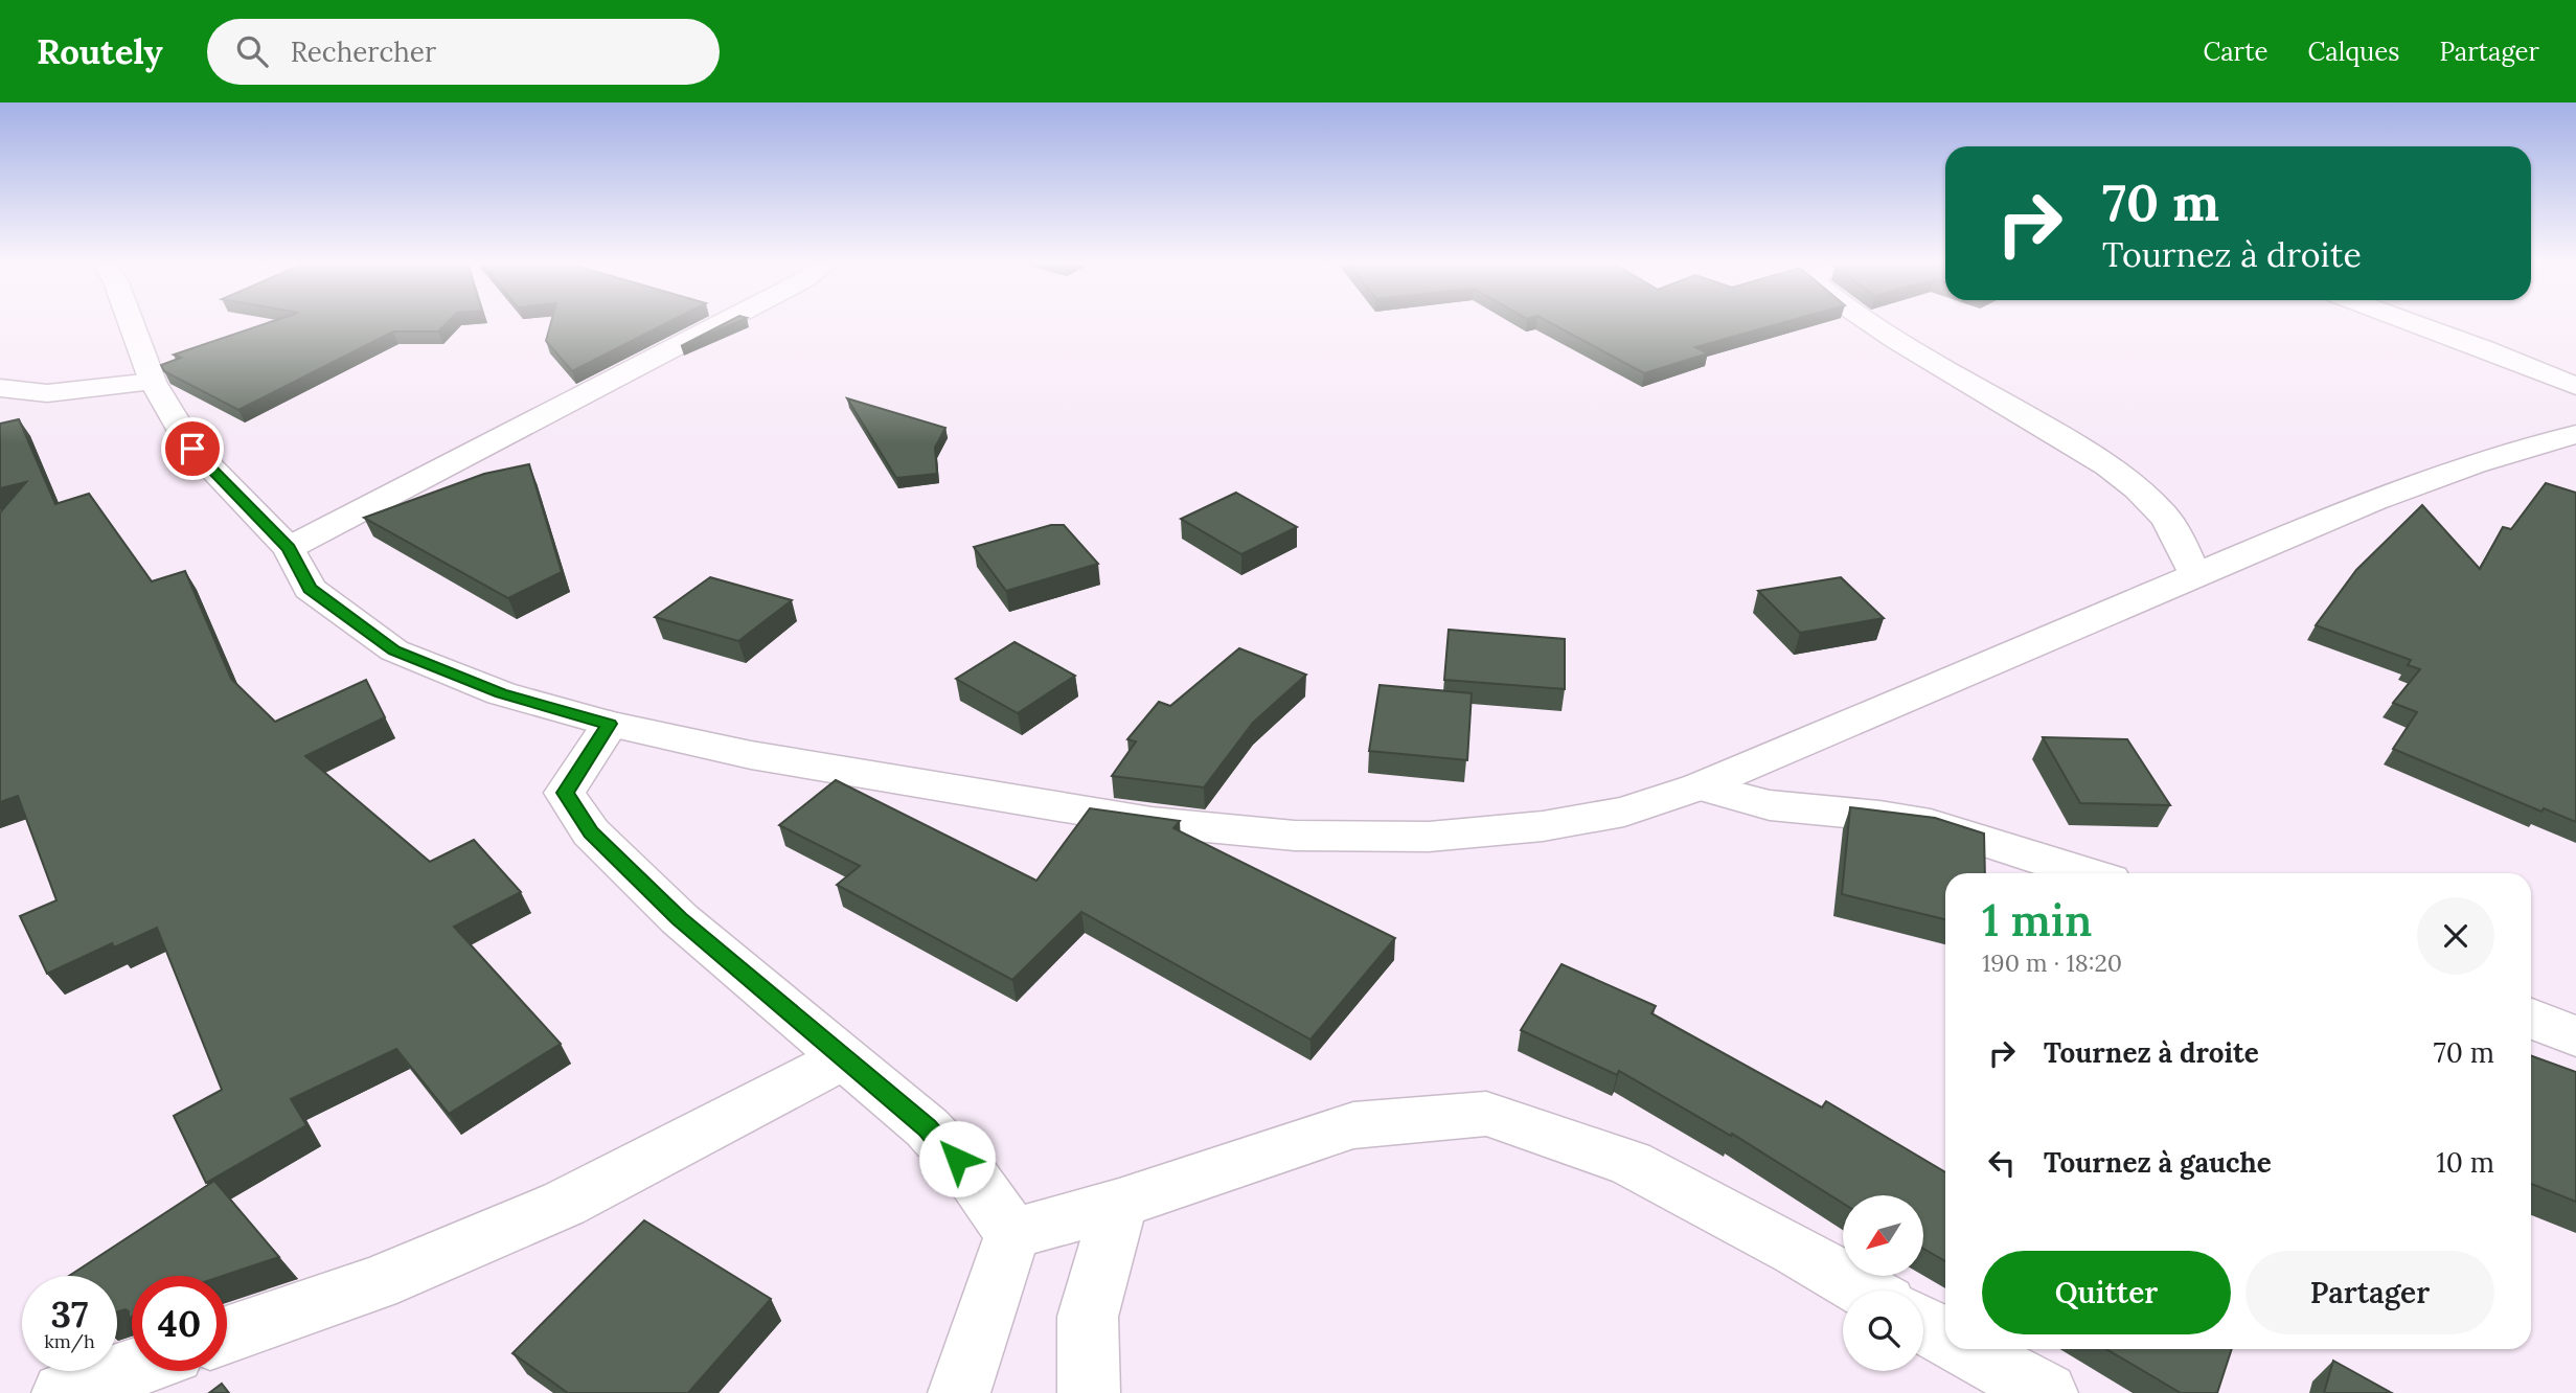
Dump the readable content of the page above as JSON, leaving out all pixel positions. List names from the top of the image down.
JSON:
{
  "north": "bottom left",
  "page": {
    "header": "Routely",
    "search": "Rechercher",
    "nav": ["Carte", "Calques", "Partager"],
    "turn": ["70 m", "Tournez à droite"],
    "heading": ["1 min", "190 m · 18:20"],
    "list": [
      {
        "name": "Tournez à droite",
        "value": "70 m"
      },
      {
        "name": "Tournez à gauche",
        "value": "10 m"
      }
    ],
    "buttons": ["Quitter", "Partager"],
    "speed": "37 km/h",
    "limit": "40"
  }
}
